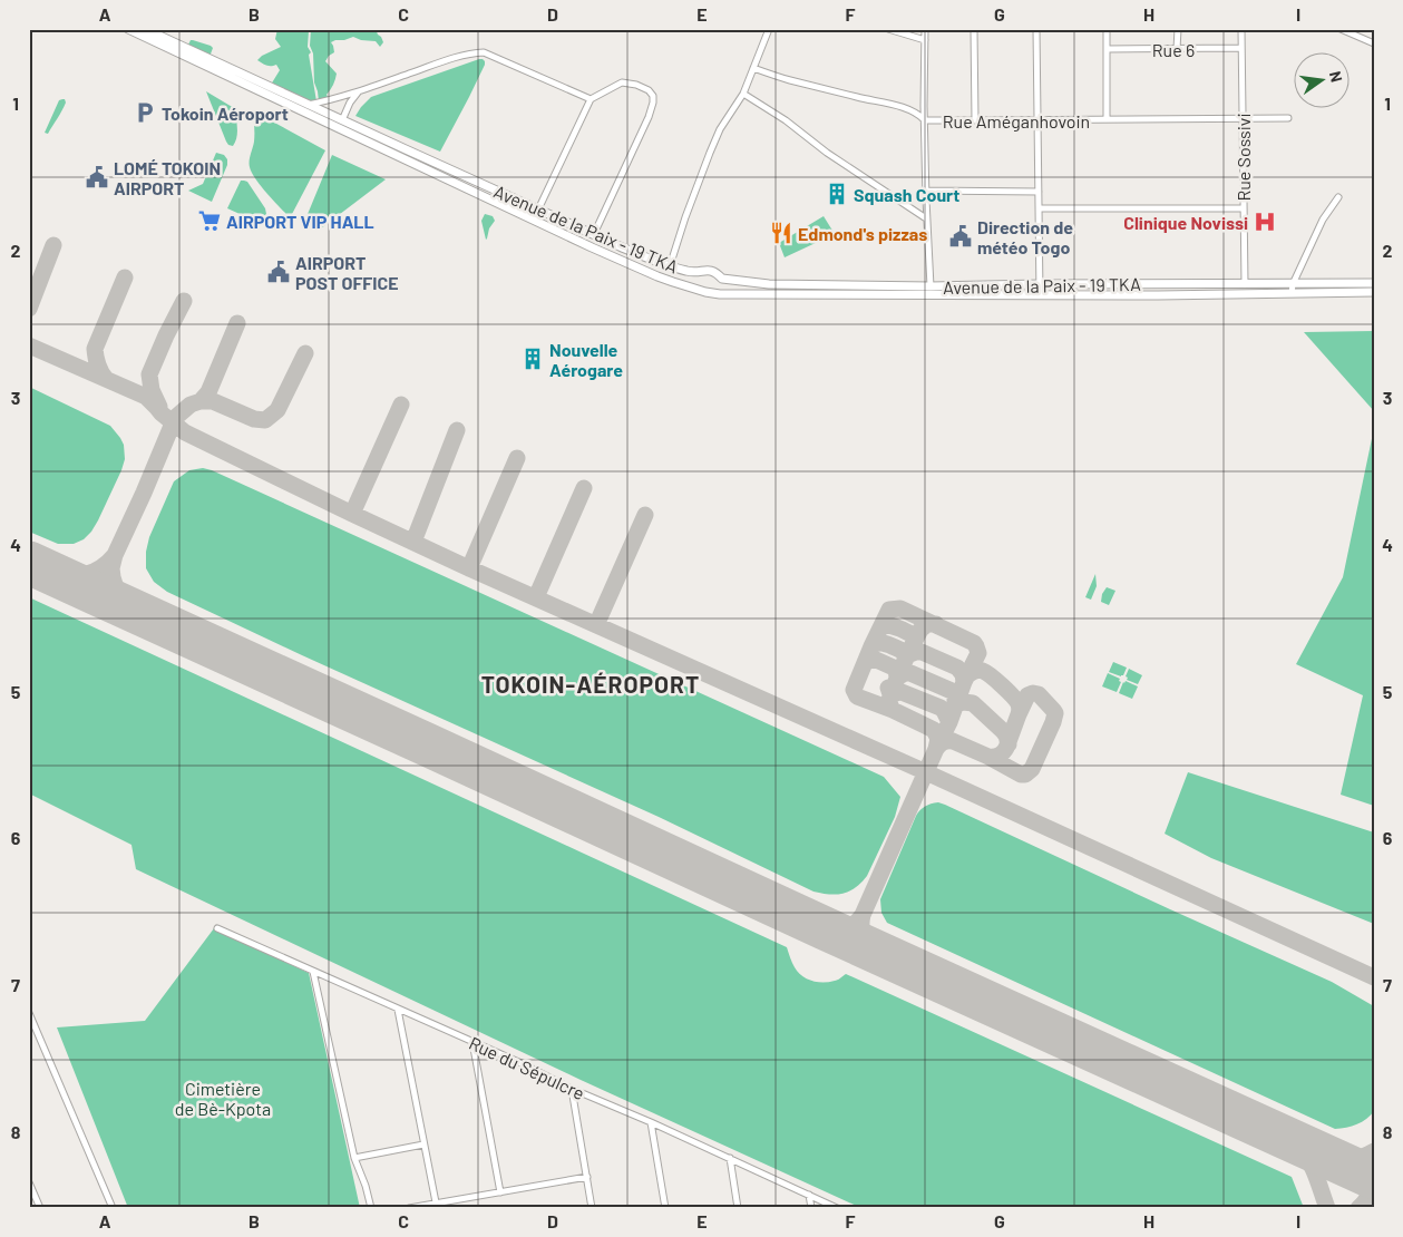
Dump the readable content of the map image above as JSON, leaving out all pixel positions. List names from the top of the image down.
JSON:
{
  "streets": {
    "main road": ["Avenue de la Paix - 19 TKA"],
    "street": [
      "Rue 6",
      "Rue Améganhovoin",
      "Rue Sossivi",
      "Rue du Sépulcre"
    ]
  },
  "crossings": [
    ["Rue 6", "Rue Sossivi"],
    ["Rue Améganhovoin", "Rue Sossivi"],
    ["Rue Sossivi", "Avenue de la Paix - 19 TKA"]
  ],
  "districts": ["TOKOIN-AÉROPORT"],
  "parks": ["Cimetière de Bè-Kpota"],
  "places": {
    "parking": ["Tokoin Aéroport"],
    "public building": ["LOMÉ TOKOIN AIRPORT", "Direction de météo Togo", "AIRPORT POST OFFICE"],
    "building": ["Squash Court", "Nouvelle Aérogare"],
    "supermarket": ["AIRPORT VIP HALL"],
    "hospital": ["Clinique Novissi"],
    "restaurant": ["Edmond's pizzas"]
  },
  "north": "right",
  "grid": {
    "columns": [
      "A",
      "B",
      "C",
      "D",
      "E",
      "F",
      "G",
      "H",
      "I"
    ],
    "rows": [
      "1",
      "2",
      "3",
      "4",
      "5",
      "6",
      "7",
      "8"
    ]
  }
}
